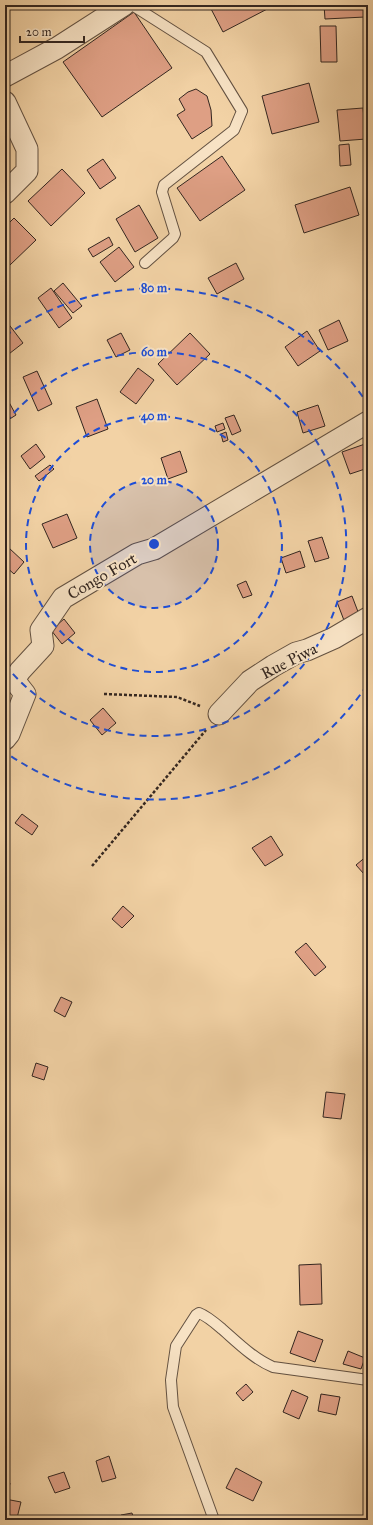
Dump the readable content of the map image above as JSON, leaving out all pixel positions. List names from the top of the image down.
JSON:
{
  "streets": {
    "street": ["Congo Fort", "Rue Piwa"]
  },
  "scale_bar": "20 m",
  "rings": [
    "80 m",
    "60 m",
    "40 m",
    "20 m"
  ]
}
